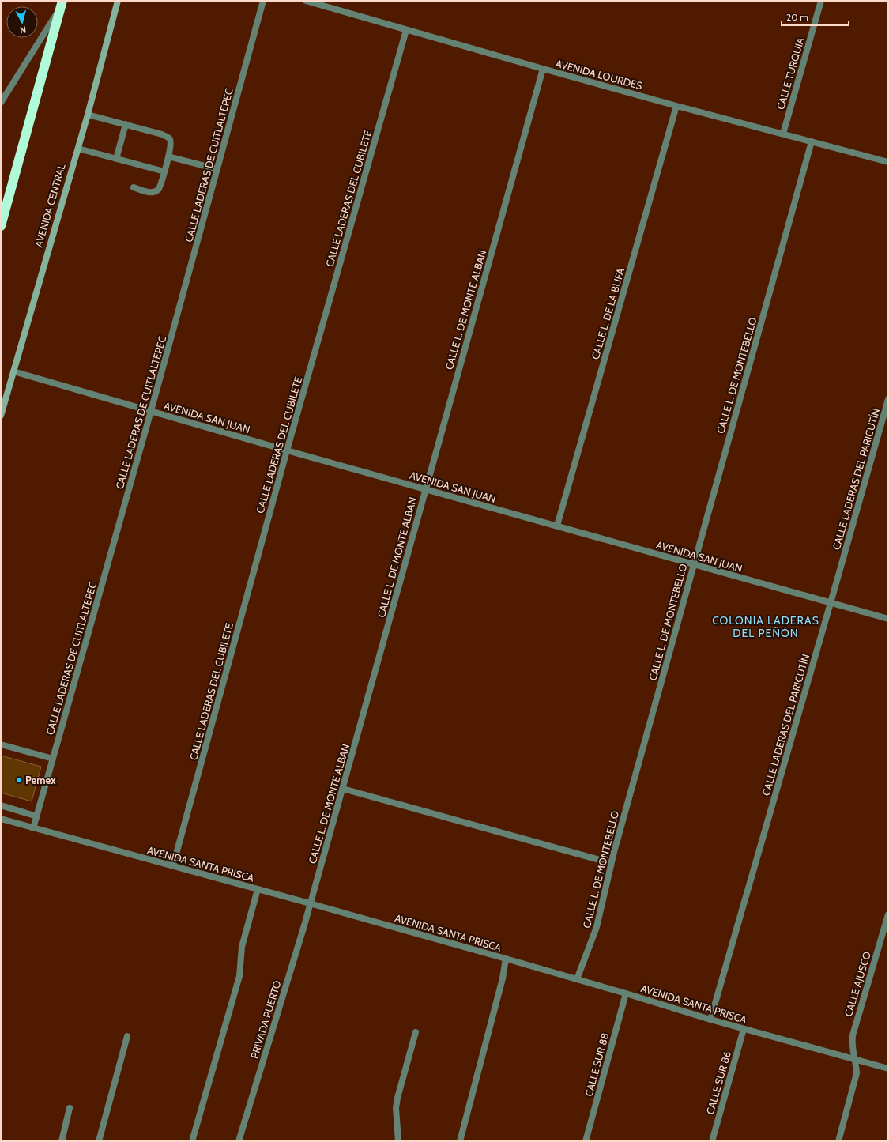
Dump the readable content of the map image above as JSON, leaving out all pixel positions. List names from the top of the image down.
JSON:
{
  "streets": {
    "main road": ["AVENIDA CENTRAL"],
    "street": [
      "CALLE TURQUIA",
      "AVENIDA LOURDES",
      "CALLE LADERAS DE CUITLALTEPEC",
      "CALLE LADERAS DEL CUBILETE",
      "CALLE L. DE MONTE ALBAN",
      "CALLE L. DE LA BUFA",
      "CALLE L. DE MONTEBELLO",
      "AVENIDA SAN JUAN",
      "CALLE LADERAS DEL PARICUTÍN",
      "AVENIDA SANTA PRISCA",
      "CALLE AJUSCO",
      "PRIVADA PUERTO",
      "CALLE SUR 88",
      "CALLE SUR 86"
    ]
  },
  "crossings": [
    ["CALLE TURQUIA", "AVENIDA LOURDES"],
    ["AVENIDA LOURDES", "CALLE LADERAS DEL CUBILETE"],
    ["AVENIDA LOURDES", "CALLE L. DE MONTE ALBAN"],
    ["AVENIDA LOURDES", "CALLE L. DE LA BUFA"],
    ["AVENIDA LOURDES", "CALLE L. DE MONTEBELLO"],
    ["CALLE LADERAS DE CUITLALTEPEC", "AVENIDA SAN JUAN"],
    ["CALLE LADERAS DE CUITLALTEPEC", "AVENIDA SANTA PRISCA"],
    ["CALLE LADERAS DEL CUBILETE", "AVENIDA SAN JUAN"],
    ["CALLE LADERAS DEL CUBILETE", "AVENIDA SANTA PRISCA"],
    ["AVENIDA CENTRAL", "AVENIDA SAN JUAN"],
    ["CALLE L. DE MONTE ALBAN", "AVENIDA SAN JUAN"],
    ["CALLE L. DE MONTE ALBAN", "AVENIDA SANTA PRISCA"],
    ["CALLE L. DE MONTE ALBAN", "PRIVADA PUERTO"],
    ["CALLE L. DE LA BUFA", "AVENIDA SAN JUAN"],
    ["CALLE L. DE MONTEBELLO", "AVENIDA SAN JUAN"],
    ["CALLE L. DE MONTEBELLO", "AVENIDA SANTA PRISCA"],
    ["AVENIDA SAN JUAN", "CALLE LADERAS DEL PARICUTÍN"],
    ["CALLE LADERAS DEL PARICUTÍN", "AVENIDA SANTA PRISCA"],
    ["AVENIDA SANTA PRISCA", "CALLE AJUSCO"],
    ["AVENIDA SANTA PRISCA", "PRIVADA PUERTO"],
    ["AVENIDA SANTA PRISCA", "CALLE SUR 88"],
    ["AVENIDA SANTA PRISCA", "CALLE SUR 86"]
  ],
  "districts": ["COLONIA LADERAS DEL PEÑÓN"],
  "places": ["Pemex"],
  "scale_bar": "20 m",
  "north": "bottom"
}
